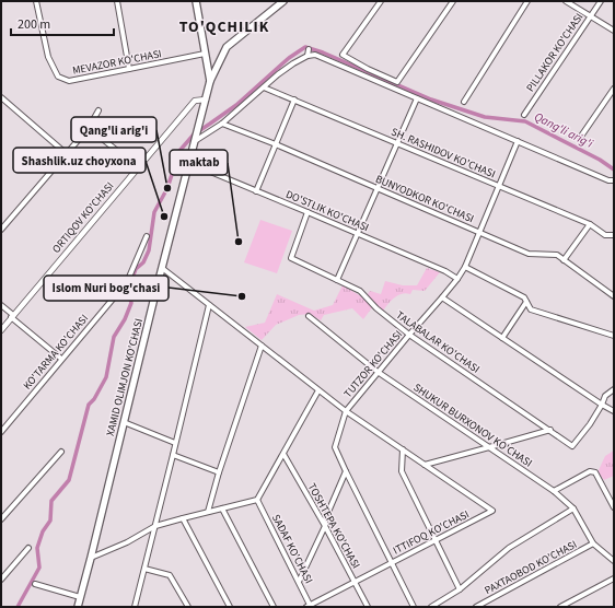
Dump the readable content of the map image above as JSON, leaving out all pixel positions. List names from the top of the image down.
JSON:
{
  "streets": {
    "main road": ["XAMID OLIMJON KO'CHASI"],
    "street": [
      "PILLAKOR KO'CHASI",
      "MEVAZOR KO'CHASI",
      "SH. RASHIDOV KO'CHASI",
      "BUNYODKOR KO'CHASI",
      "DO'STLIK KO'CHASI",
      "ORTIQOV KO'CHASI",
      "TALABALAR KO'CHASI",
      "KO'TARMA KO'CHASI",
      "TUTZOR KO'CHASI",
      "SHUKUR BURXONOV KO'CHASI",
      "TOSHTEPA KO'CHASI",
      "ITTIFOQ KO'CHASI",
      "SADAF KO'CHASI",
      "PAXTAOBOD KO'CHASI"
    ]
  },
  "crossings": [
    ["SH. RASHIDOV KO'CHASI", "TUTZOR KO'CHASI"],
    ["BUNYODKOR KO'CHASI", "TUTZOR KO'CHASI"],
    ["DO'STLIK KO'CHASI", "TALABALAR KO'CHASI"],
    ["DO'STLIK KO'CHASI", "TUTZOR KO'CHASI"],
    ["DO'STLIK KO'CHASI", "XAMID OLIMJON KO'CHASI"],
    ["ORTIQOV KO'CHASI", "XAMID OLIMJON KO'CHASI"],
    ["TALABALAR KO'CHASI", "TUTZOR KO'CHASI"],
    ["TUTZOR KO'CHASI", "SHUKUR BURXONOV KO'CHASI"],
    ["TUTZOR KO'CHASI", "ITTIFOQ KO'CHASI"],
    ["SHUKUR BURXONOV KO'CHASI", "PAXTAOBOD KO'CHASI"],
    ["TOSHTEPA KO'CHASI", "ITTIFOQ KO'CHASI"],
    ["ITTIFOQ KO'CHASI", "SADAF KO'CHASI"]
  ],
  "districts": ["TO'QCHILIK"],
  "water": ["Qang'li arig'i"],
  "places": [
    "Qang'li arig'i",
    "Shashlik.uz choyxona",
    "maktab",
    "Islom Nuri bog'chasi"
  ],
  "scale_bar": "200 m"
}
